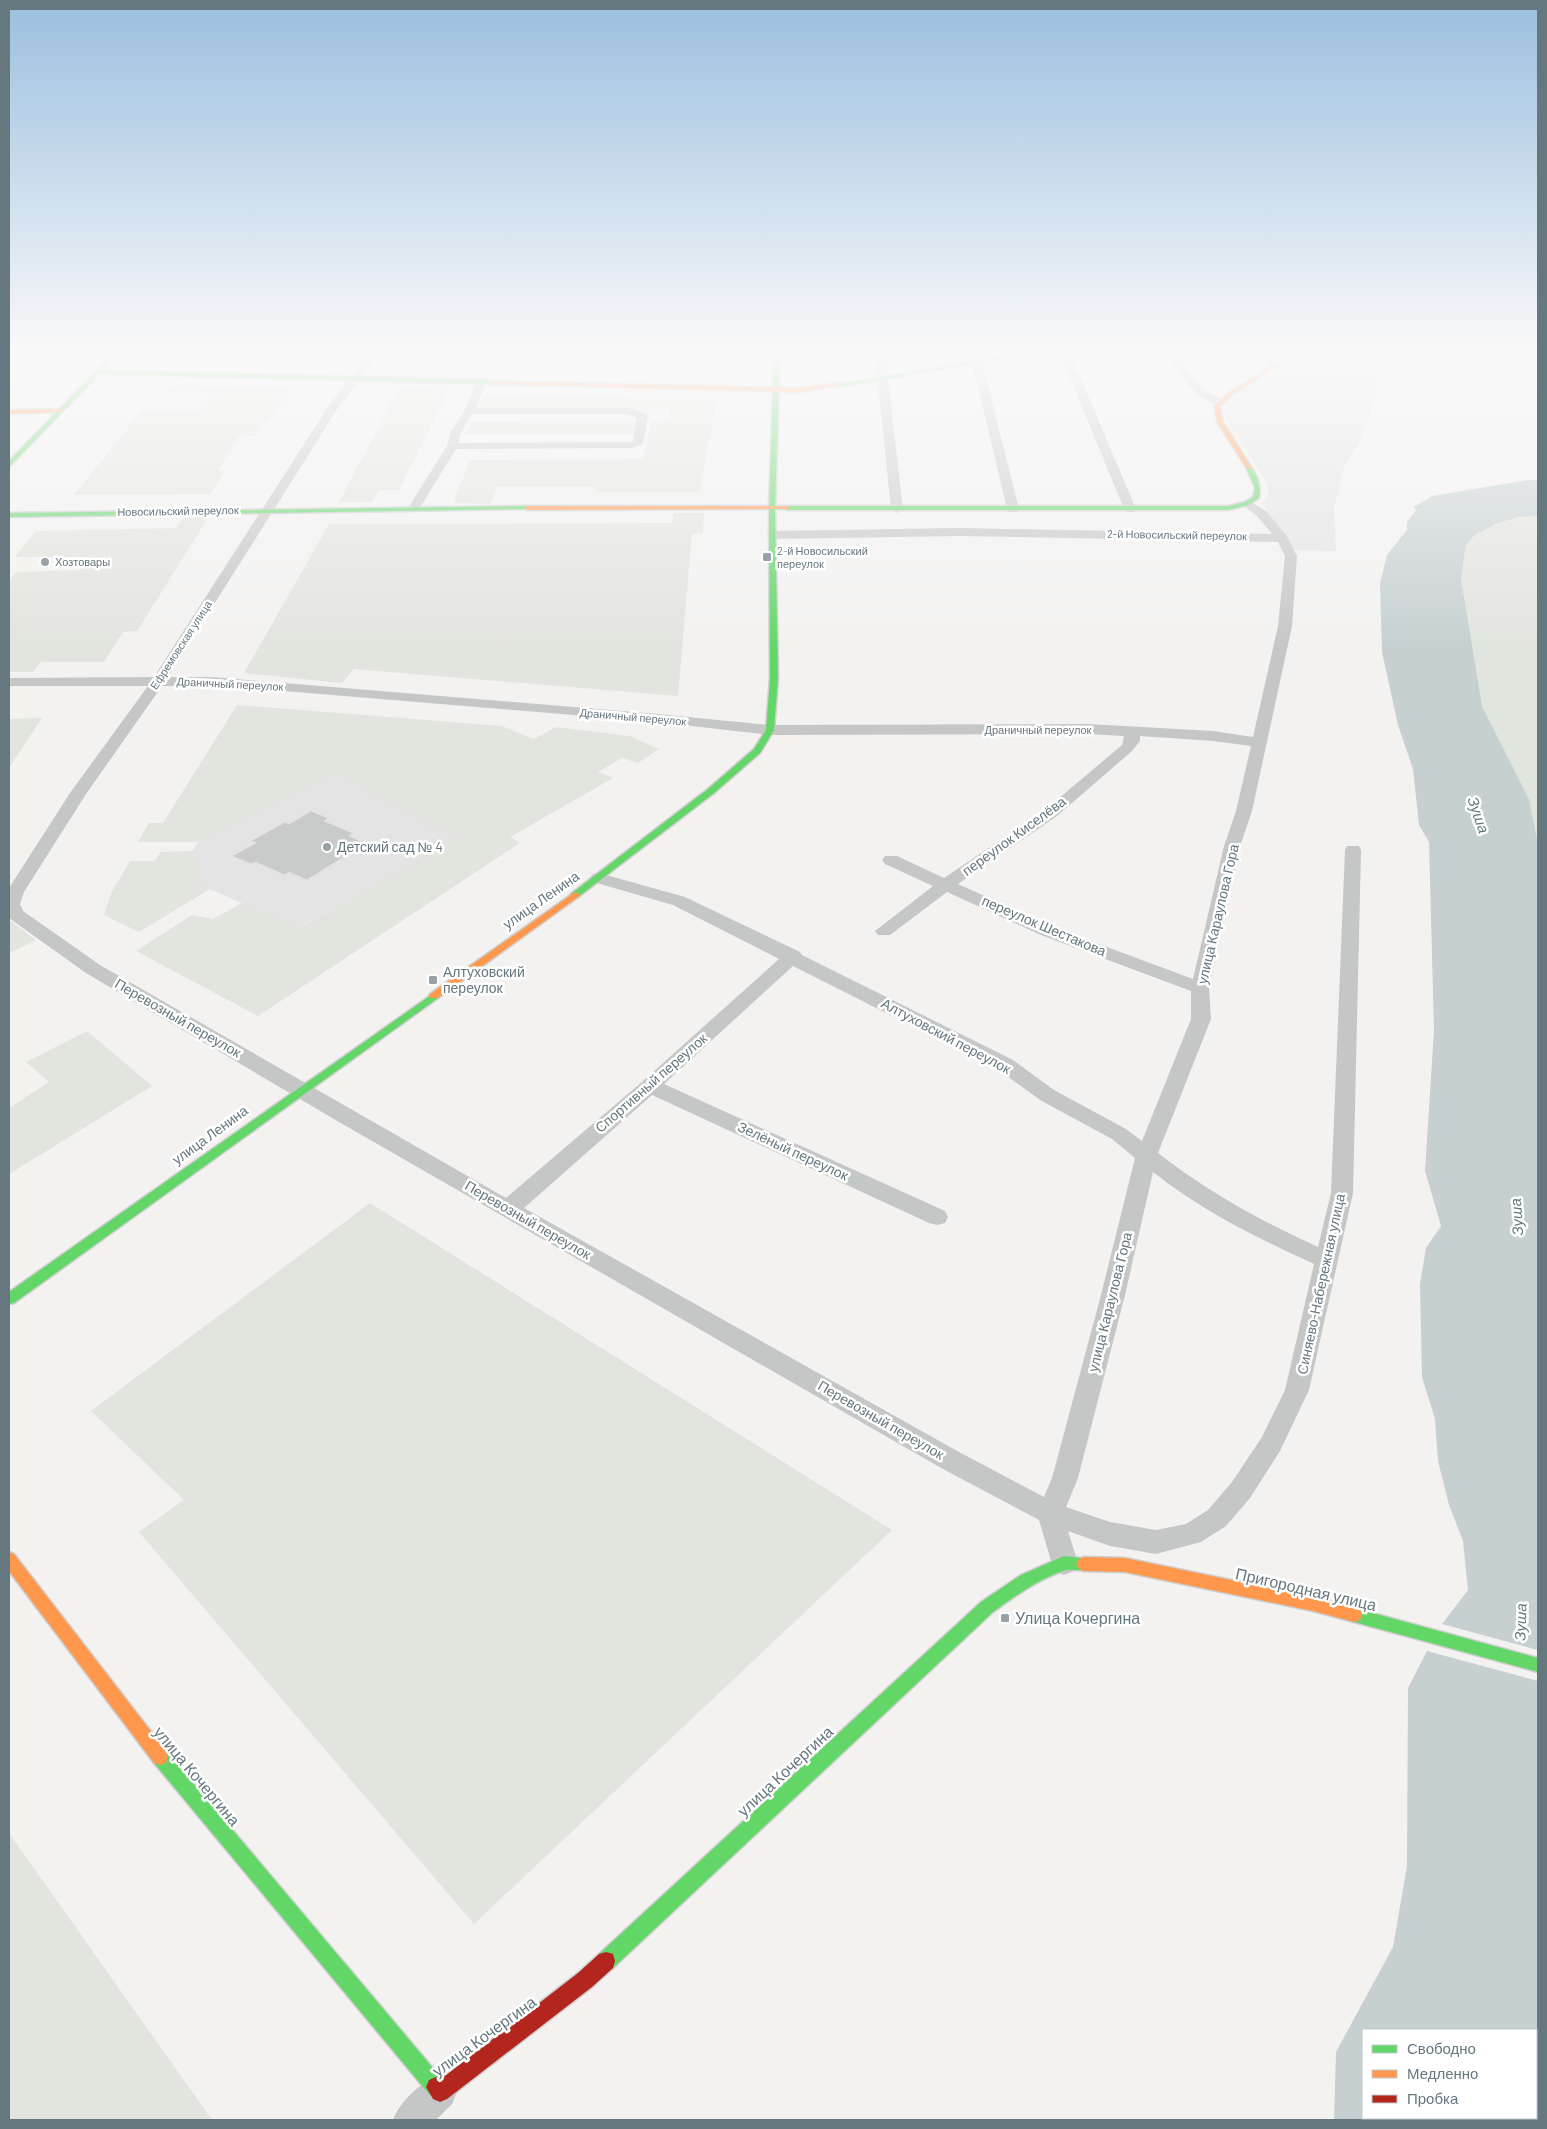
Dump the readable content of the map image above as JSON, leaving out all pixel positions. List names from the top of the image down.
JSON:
{
  "streets": {
    "main road": [
      "Новосильский переулок",
      "улица Ленина",
      "Пригородная улица",
      "улица Кочергина"
    ],
    "street": [
      "2-й Новосильский переулок",
      "Ефремовская улица",
      "Драничный переулок",
      "переулок Киселёва",
      "улица Караулова Гора",
      "переулок Шестакова",
      "Перевозный переулок",
      "Алтуховский переулок",
      "Спортивный переулок",
      "Зелёный переулок",
      "Синяево-Набережная улица"
    ]
  },
  "crossings": [
    ["Новосильский переулок", "Ефремовская улица"],
    ["Новосильский переулок", "улица Ленина"],
    ["Новосильский переулок", "улица Караулова Гора"],
    ["2-й Новосильский переулок", "улица Ленина"],
    ["2-й Новосильский переулок", "улица Караулова Гора"],
    ["Ефремовская улица", "Драничный переулок"],
    ["Ефремовская улица", "Перевозный переулок"],
    ["Драничный переулок", "переулок Киселёва"],
    ["Драничный переулок", "улица Ленина"],
    ["Драничный переулок", "улица Караулова Гора"],
    ["переулок Киселёва", "переулок Шестакова"],
    ["улица Ленина", "Перевозный переулок"],
    ["улица Ленина", "Алтуховский переулок"],
    ["улица Караулова Гора", "переулок Шестакова"],
    ["улица Караулова Гора", "Перевозный переулок"],
    ["улица Караулова Гора", "Алтуховский переулок"],
    ["улица Караулова Гора", "Синяево-Набережная улица"],
    ["Перевозный переулок", "Спортивный переулок"],
    ["Перевозный переулок", "Синяево-Набережная улица"],
    ["Алтуховский переулок", "Спортивный переулок"],
    ["Алтуховский переулок", "Синяево-Набережная улица"],
    ["Спортивный переулок", "Зелёный переулок"],
    ["Пригородная улица", "улица Кочергина"]
  ],
  "water": ["Зуша"],
  "places": {
    "transit": ["2-й Новосильский переулок", "Алтуховский переулок", "Улица Кочергина"],
    "other": ["Хозтовары", "Детский сад № 4"]
  },
  "legend": ["Свободно", "Медленно", "Пробка"]
}
